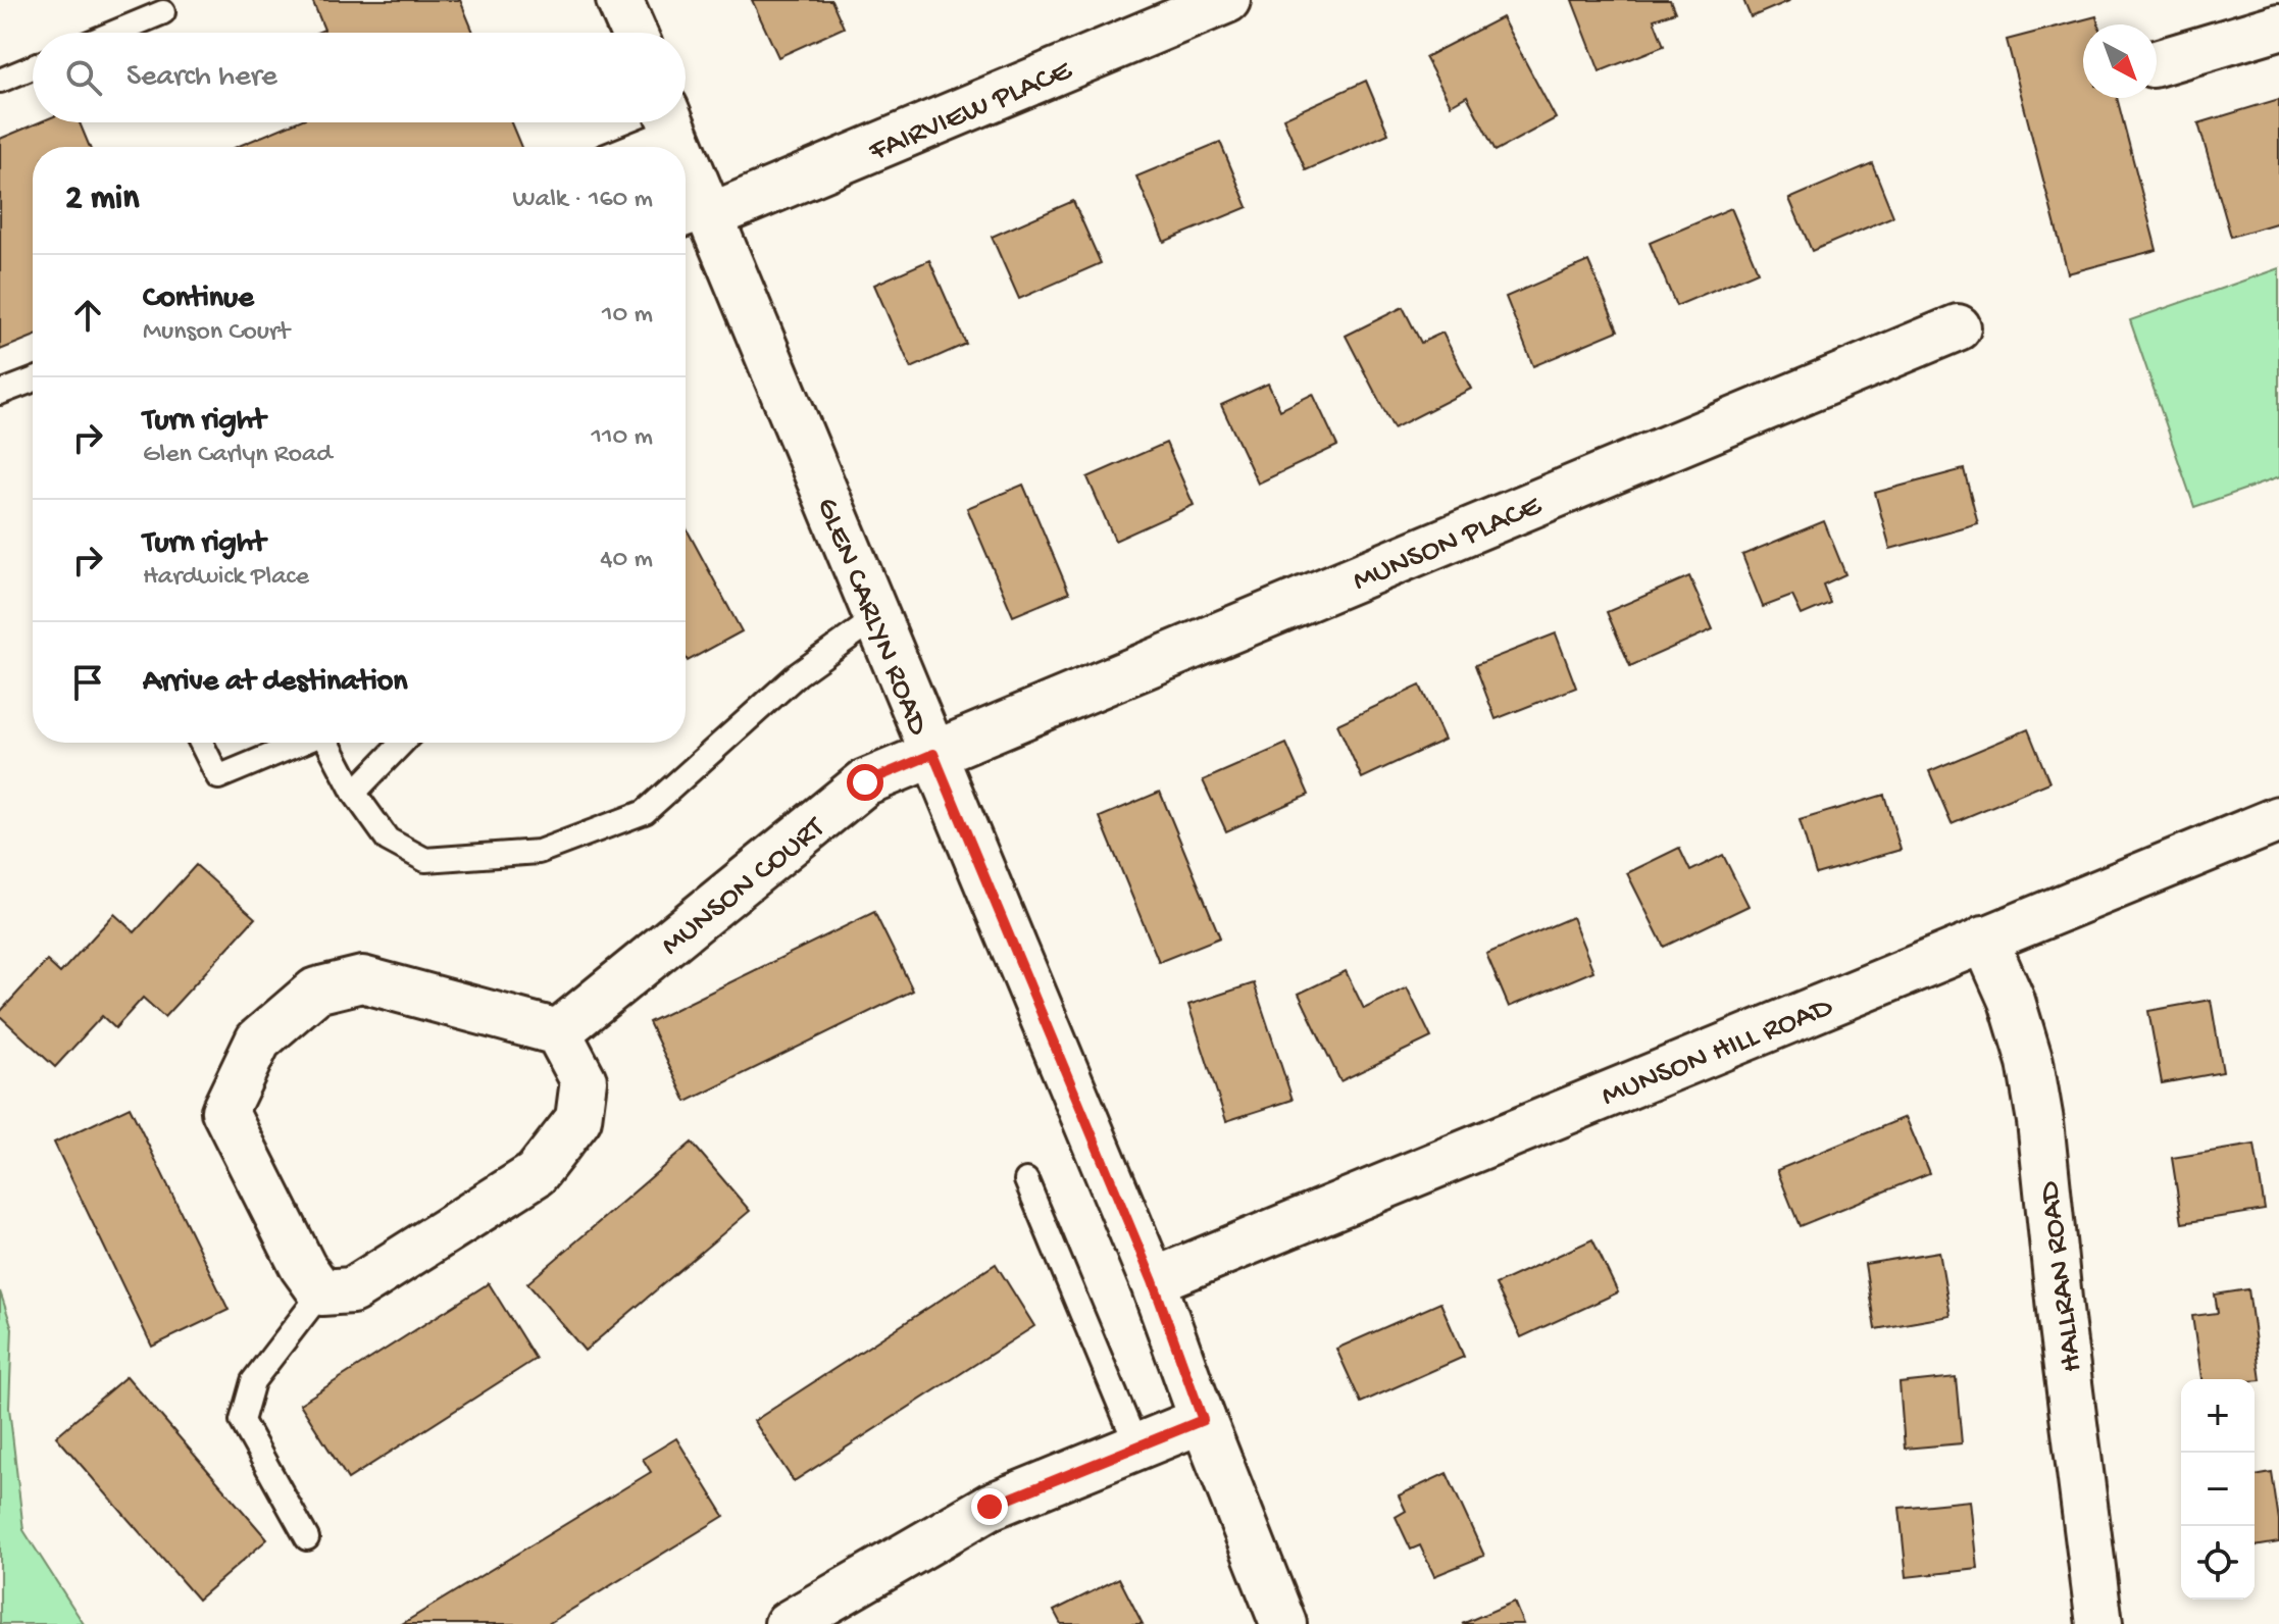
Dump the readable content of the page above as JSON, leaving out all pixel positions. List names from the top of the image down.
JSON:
{
  "streets": {
    "street": [
      "FAIRVIEW PLACE",
      "MUNSON PLACE",
      "GLEN CARLYN ROAD",
      "MUNSON COURT",
      "MUNSON HILL ROAD",
      "HALLRAN ROAD"
    ]
  },
  "crossings": [
    ["FAIRVIEW PLACE", "GLEN CARLYN ROAD"],
    ["MUNSON PLACE", "GLEN CARLYN ROAD"],
    ["MUNSON PLACE", "MUNSON COURT"],
    ["GLEN CARLYN ROAD", "MUNSON COURT"],
    ["GLEN CARLYN ROAD", "MUNSON HILL ROAD"],
    ["MUNSON HILL ROAD", "HALLRAN ROAD"]
  ],
  "north": "bottom right",
  "page": {
    "search": "Search here",
    "heading": ["2 min", "Walk · 160 m"],
    "list": [
      ["Continue", "Munson Court", "10 m"],
      ["Turn right", "Glen Carlyn Road", "110 m"],
      ["Turn right", "Hardwick Place", "40 m"],
      "Arrive at destination"
    ],
    "map_buttons": ["+", "−"]
  }
}
